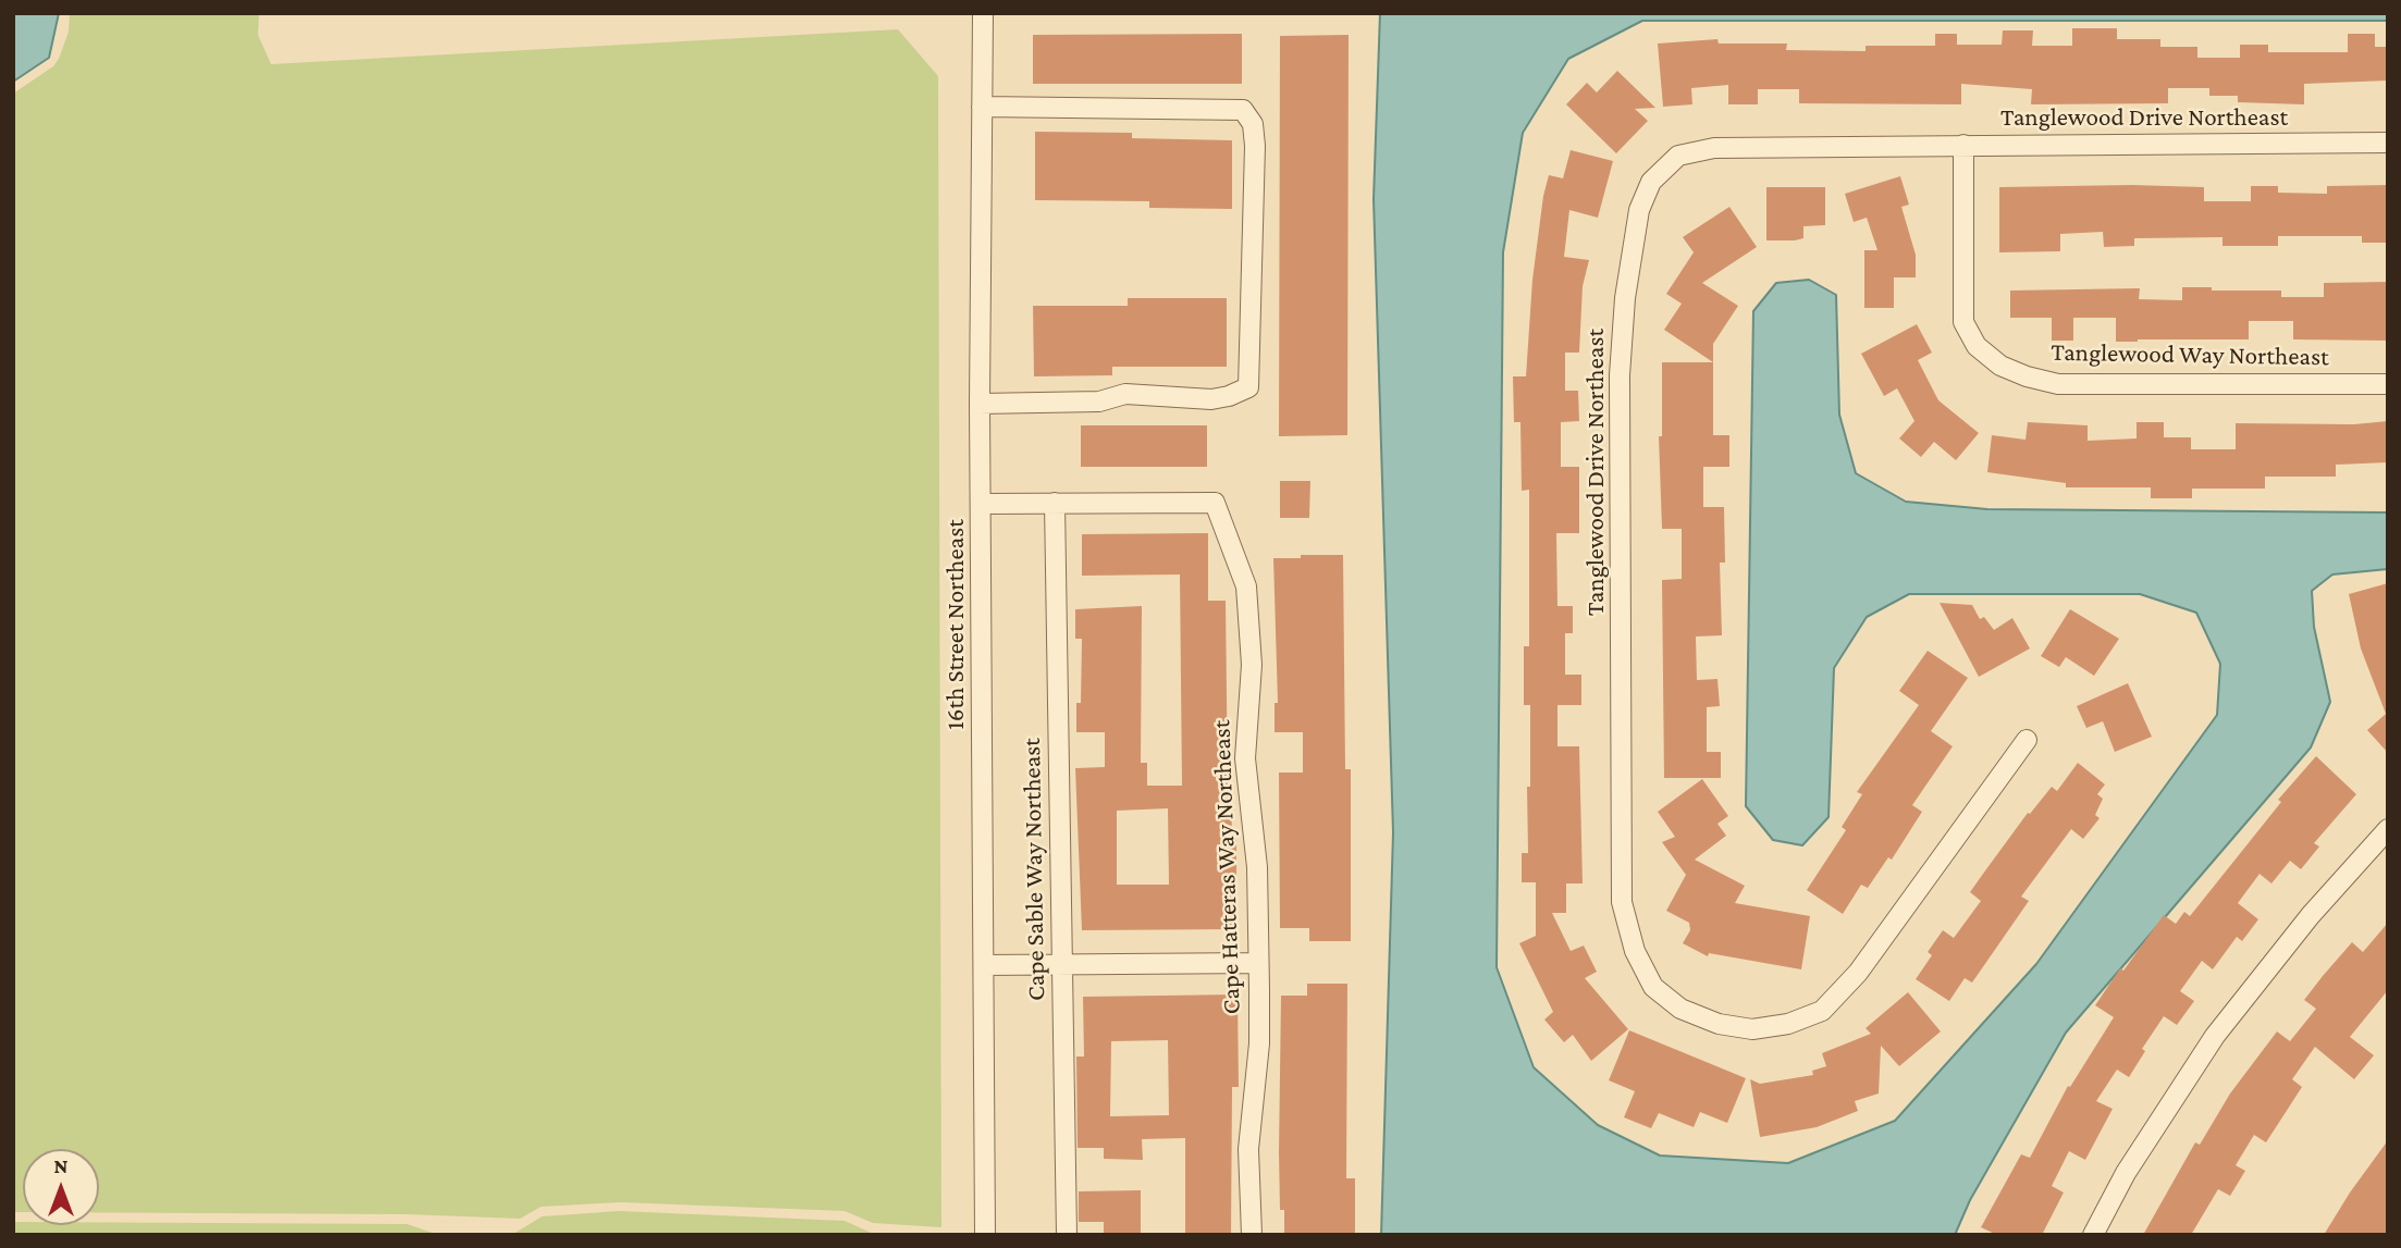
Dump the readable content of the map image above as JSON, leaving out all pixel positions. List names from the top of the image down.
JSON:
{
  "streets": {
    "street": [
      "Tanglewood Drive Northeast",
      "Tanglewood Way Northeast",
      "16th Street Northeast",
      "Cape Hatteras Way Northeast",
      "Cape Sable Way Northeast"
    ]
  },
  "crossings": [
    ["Tanglewood Drive Northeast", "Tanglewood Way Northeast"],
    ["Cape Hatteras Way Northeast", "Cape Sable Way Northeast"]
  ],
  "north": "top"
}
